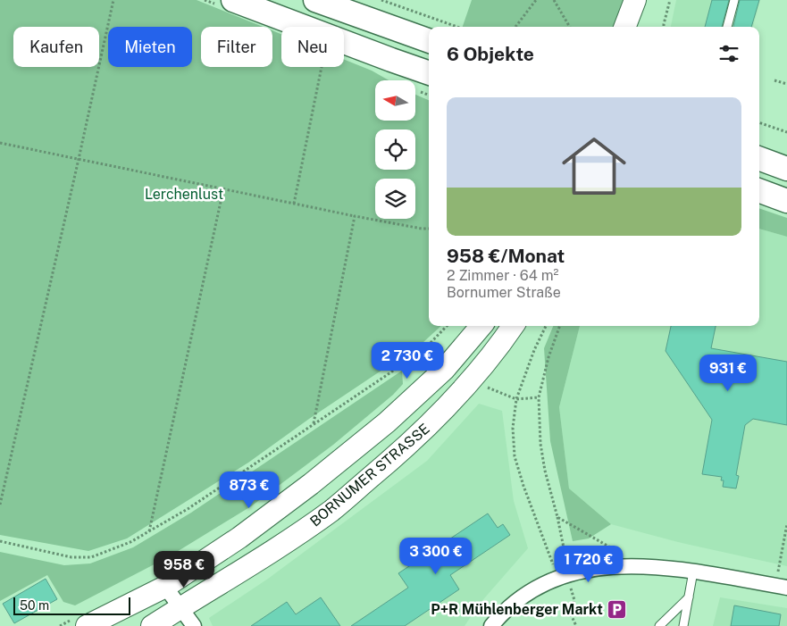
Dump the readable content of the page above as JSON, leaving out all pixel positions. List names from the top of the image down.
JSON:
{
  "streets": {
    "main road": ["BORNUMER STRASSE"]
  },
  "parks": ["Lerchenlust"],
  "places": {
    "parking": ["P+R Mühlenberger Markt"]
  },
  "scale_bar": "50 m",
  "north": "left",
  "page": {
    "chip": [
      "Kaufen",
      "Mieten",
      "Filter",
      "Neu"
    ],
    "heading": "6 Objekte",
    "list": [
      {
        "name": "958 €/Monat",
        "note": "2 Zimmer · 64 m² · Bornumer Straße"
      }
    ],
    "price": [
      "2 730 €",
      "931 €",
      "873 €",
      "3 300 €",
      "1 720 €",
      "958 €"
    ],
    "scale": "50 m"
  }
}
